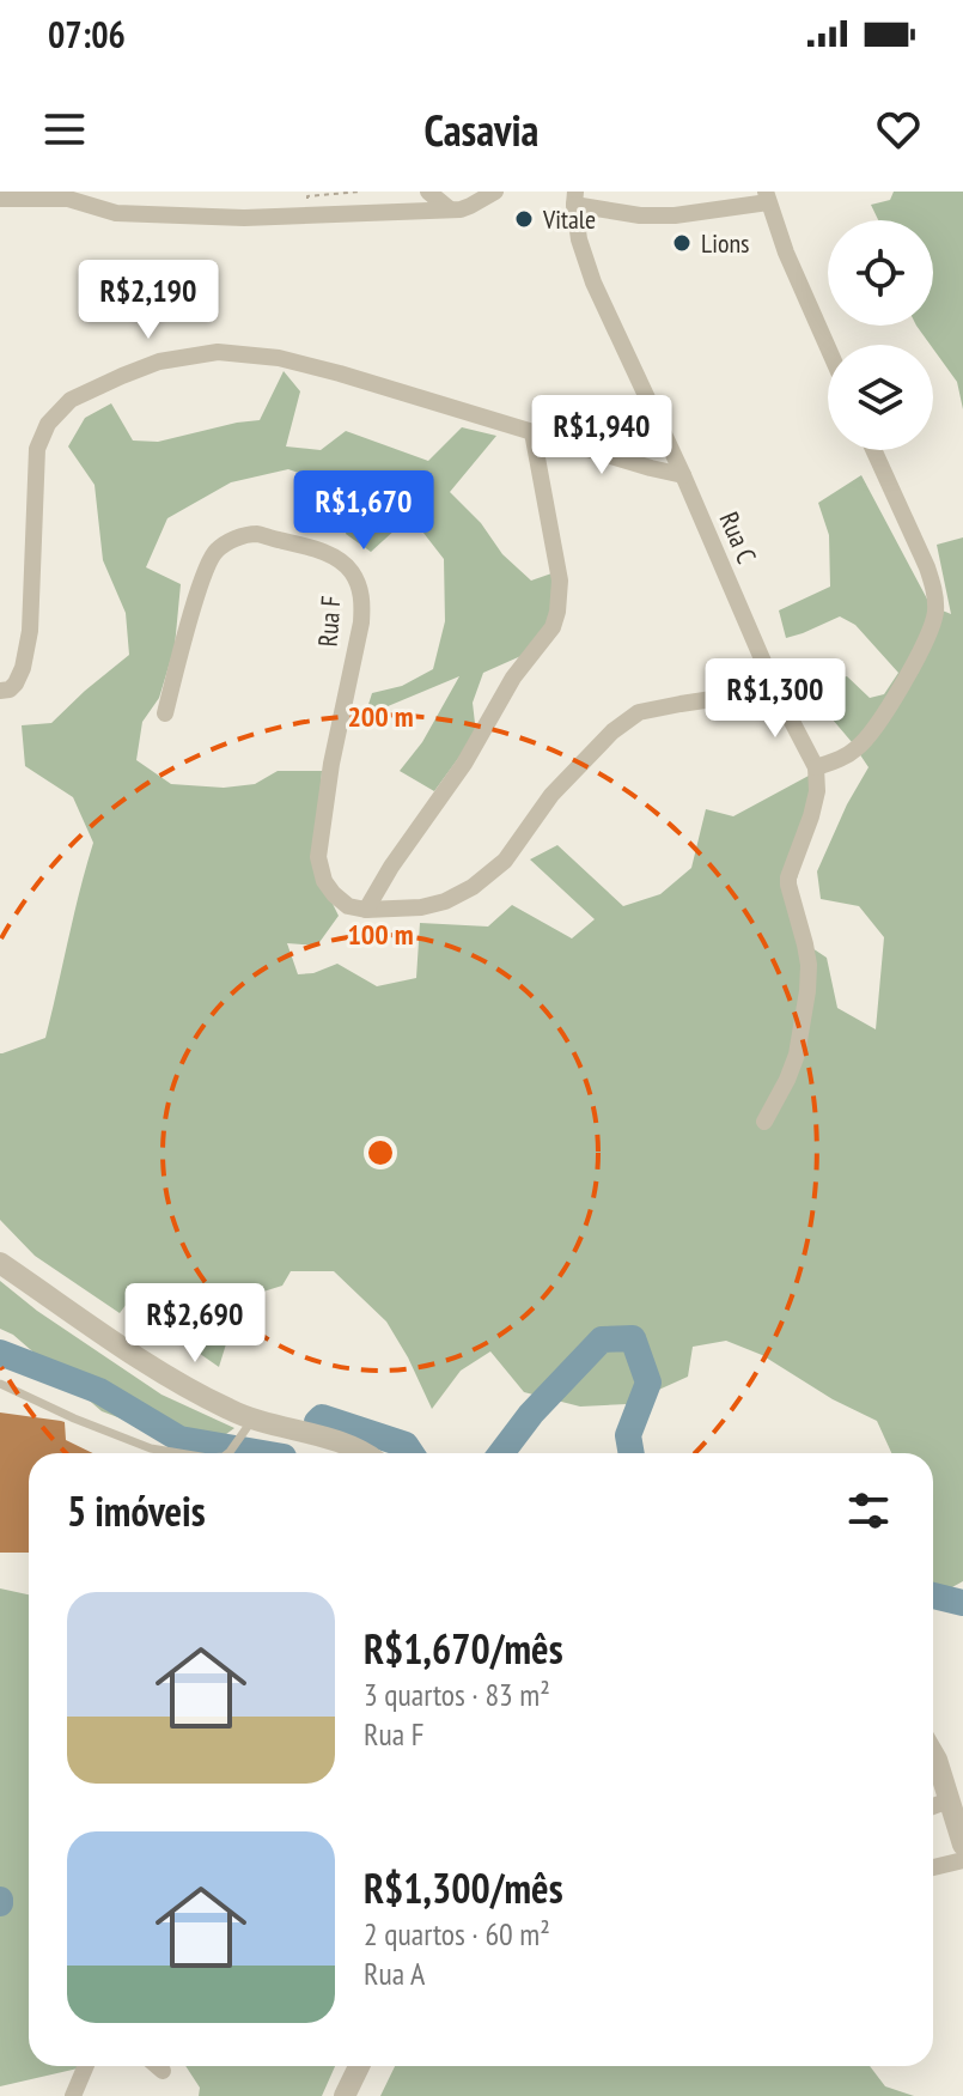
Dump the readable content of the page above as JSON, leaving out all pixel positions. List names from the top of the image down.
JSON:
{
  "streets": {
    "street": ["Rua C", "Rua F"]
  },
  "places": ["Vitale", "Lions"],
  "page": {
    "status": "07:06",
    "header": "Casavia",
    "price": [
      "R$2,190",
      "R$1,940",
      "R$1,670",
      "R$1,300",
      "R$2,690"
    ],
    "heading": "5 imóveis",
    "list": [
      {
        "name": "R$1,670/mês",
        "note": "3 quartos · 83 m² · Rua F"
      },
      {
        "name": "R$1,300/mês",
        "note": "2 quartos · 60 m² · Rua A"
      }
    ]
  },
  "rings": ["200 m", "100 m"]
}
